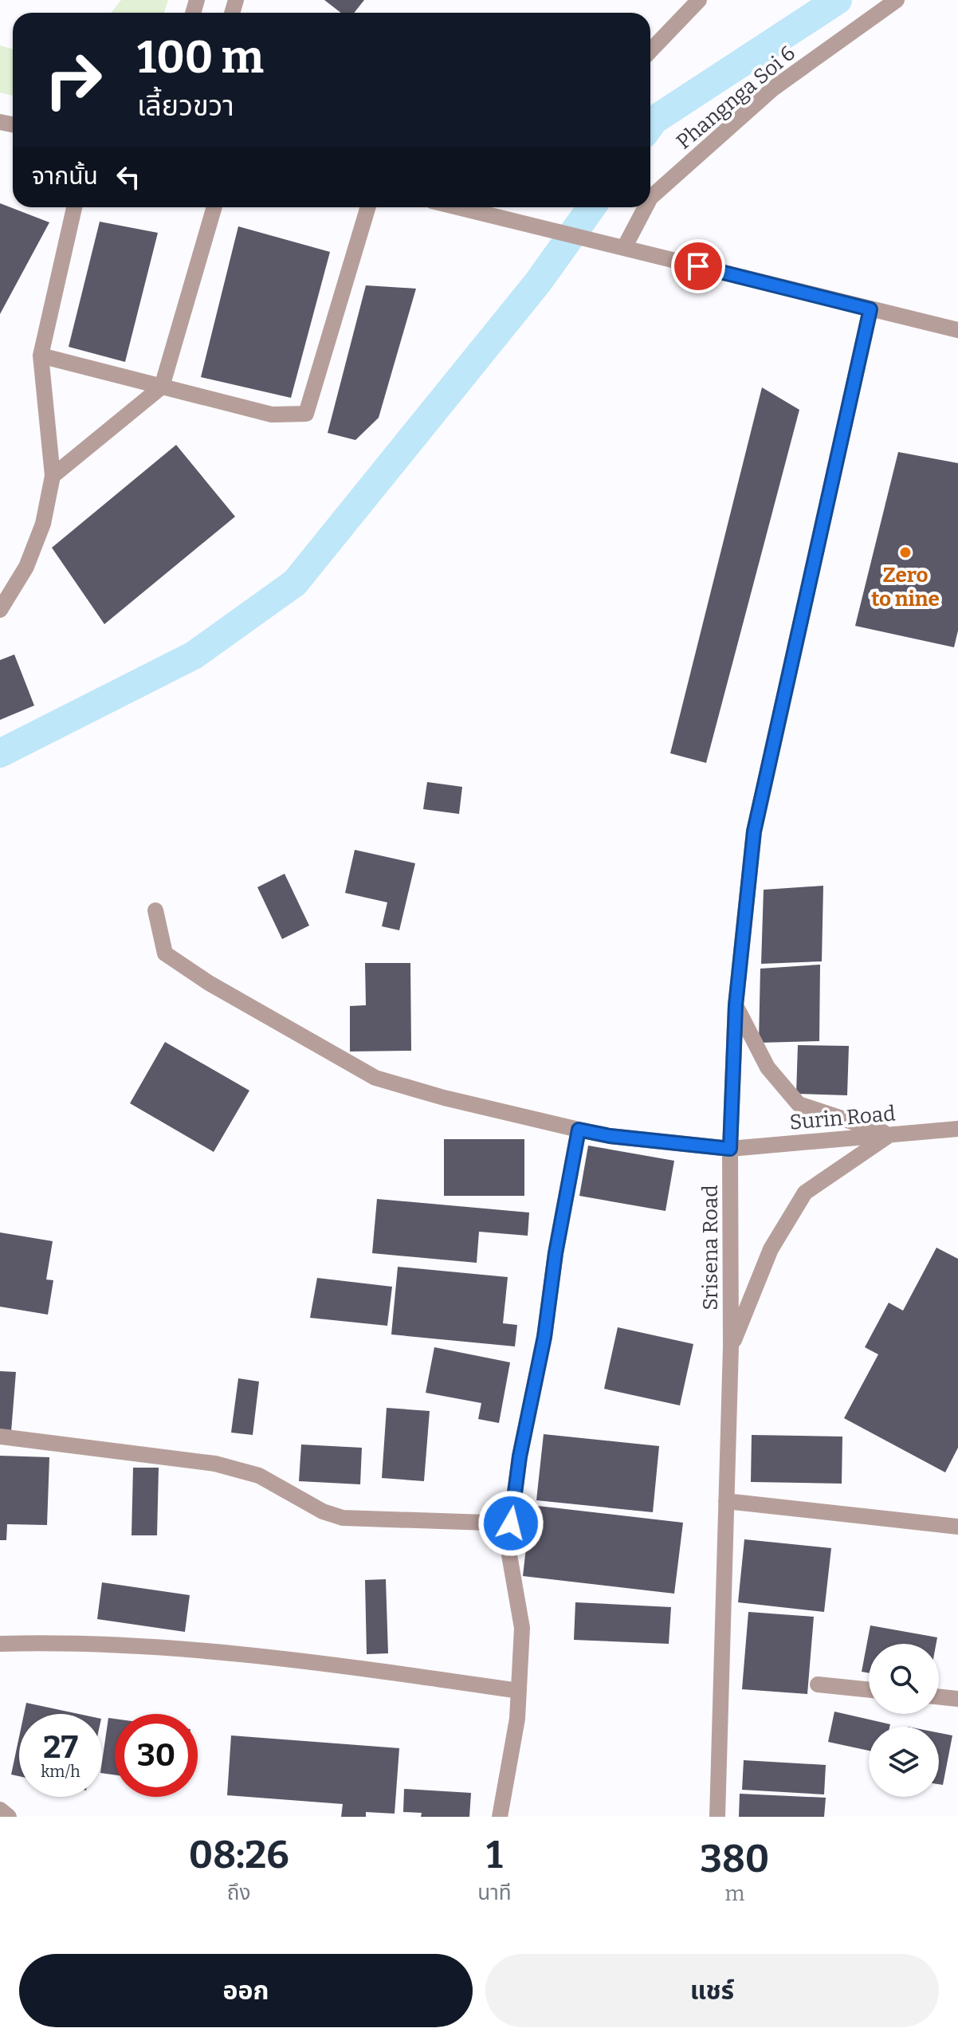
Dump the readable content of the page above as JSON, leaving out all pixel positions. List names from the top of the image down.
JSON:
{
  "streets": {
    "street": ["Phangnga Soi 6", "Surin Road", "Srisena Road"]
  },
  "crossings": [
    ["Surin Road", "Srisena Road"]
  ],
  "places": ["Zero to nine"],
  "page": {
    "turn": ["100 m", "เลี้ยวขวา"],
    "then": "จากนั้น",
    "speed": "27 km/h",
    "limit": "30",
    "eta": [
      "08:26",
      "ถึง",
      "1",
      "นาที",
      "380",
      "m"
    ],
    "buttons": ["ออก", "แชร์"]
  }
}
